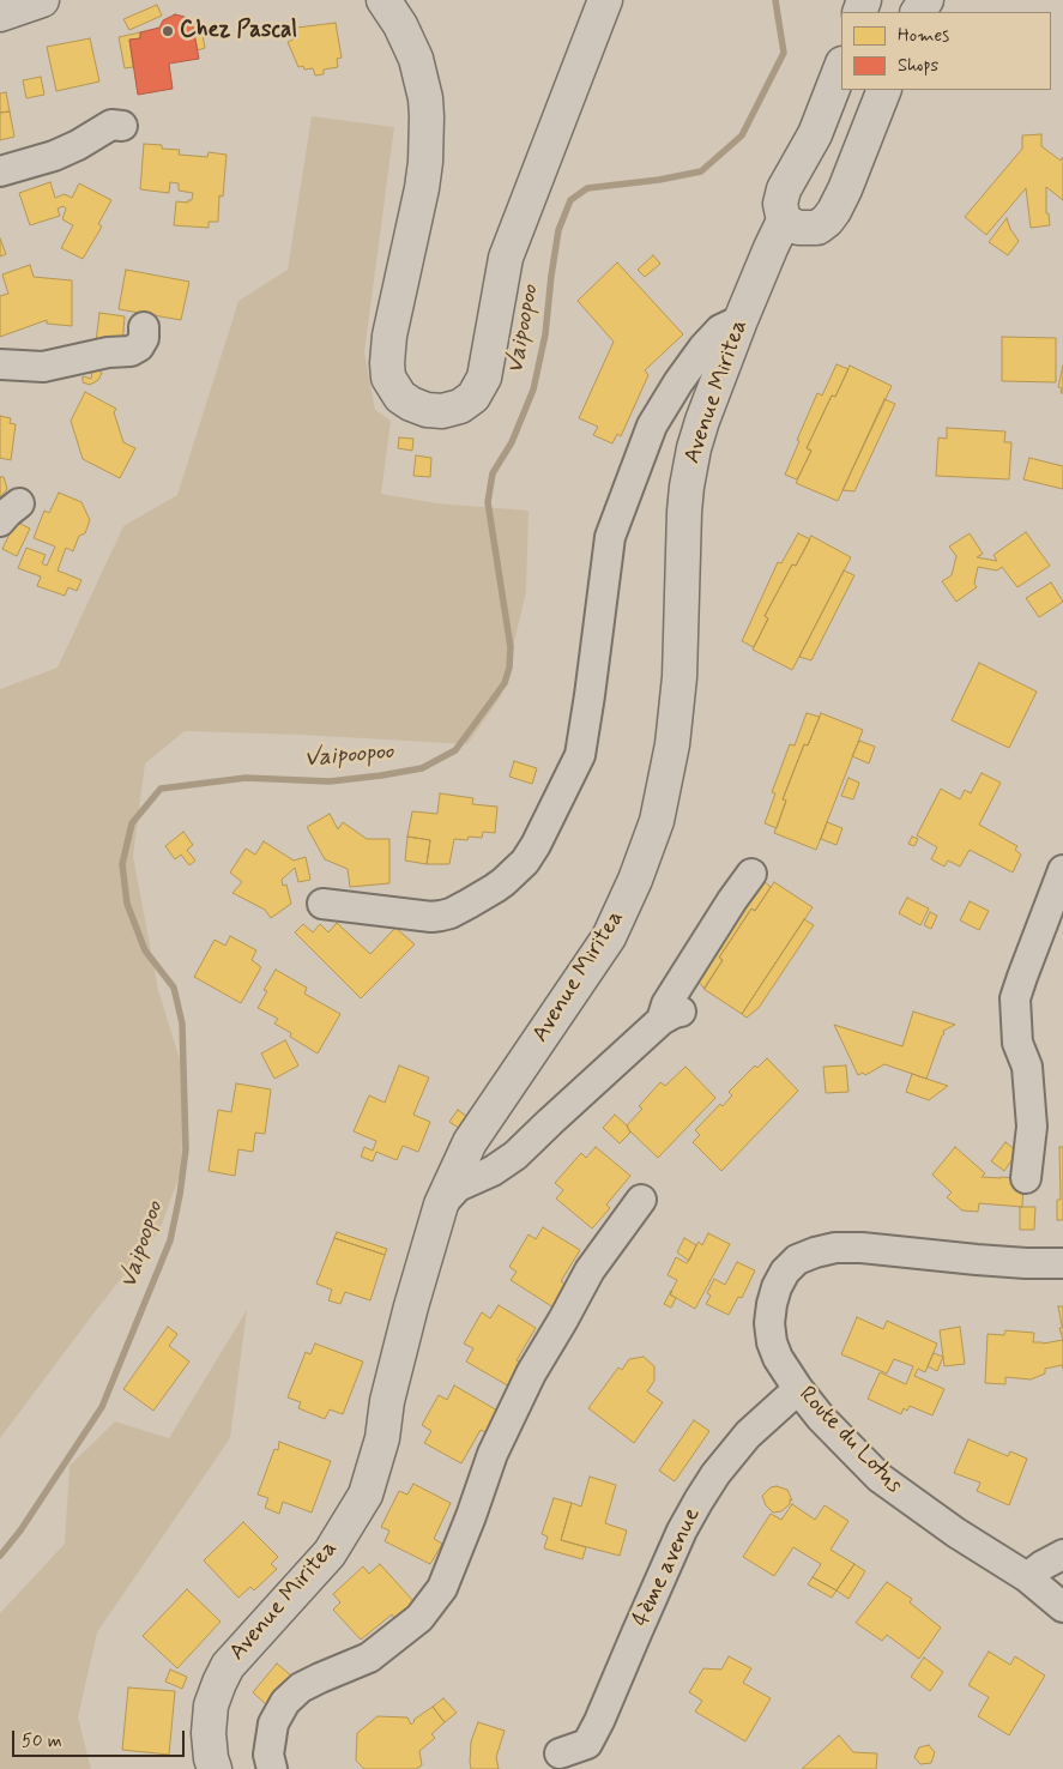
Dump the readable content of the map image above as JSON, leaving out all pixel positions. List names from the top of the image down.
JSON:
{
  "streets": {
    "main road": ["Avenue Miritea"],
    "street": ["Route du Lotus", "4ème avenue"]
  },
  "crossings": [
    ["Route du Lotus", "4ème avenue"]
  ],
  "water": ["Vaipoopoo"],
  "places": ["Chez Pascal"],
  "legend": ["Homes", "Shops"],
  "scale_bar": "50 m"
}
